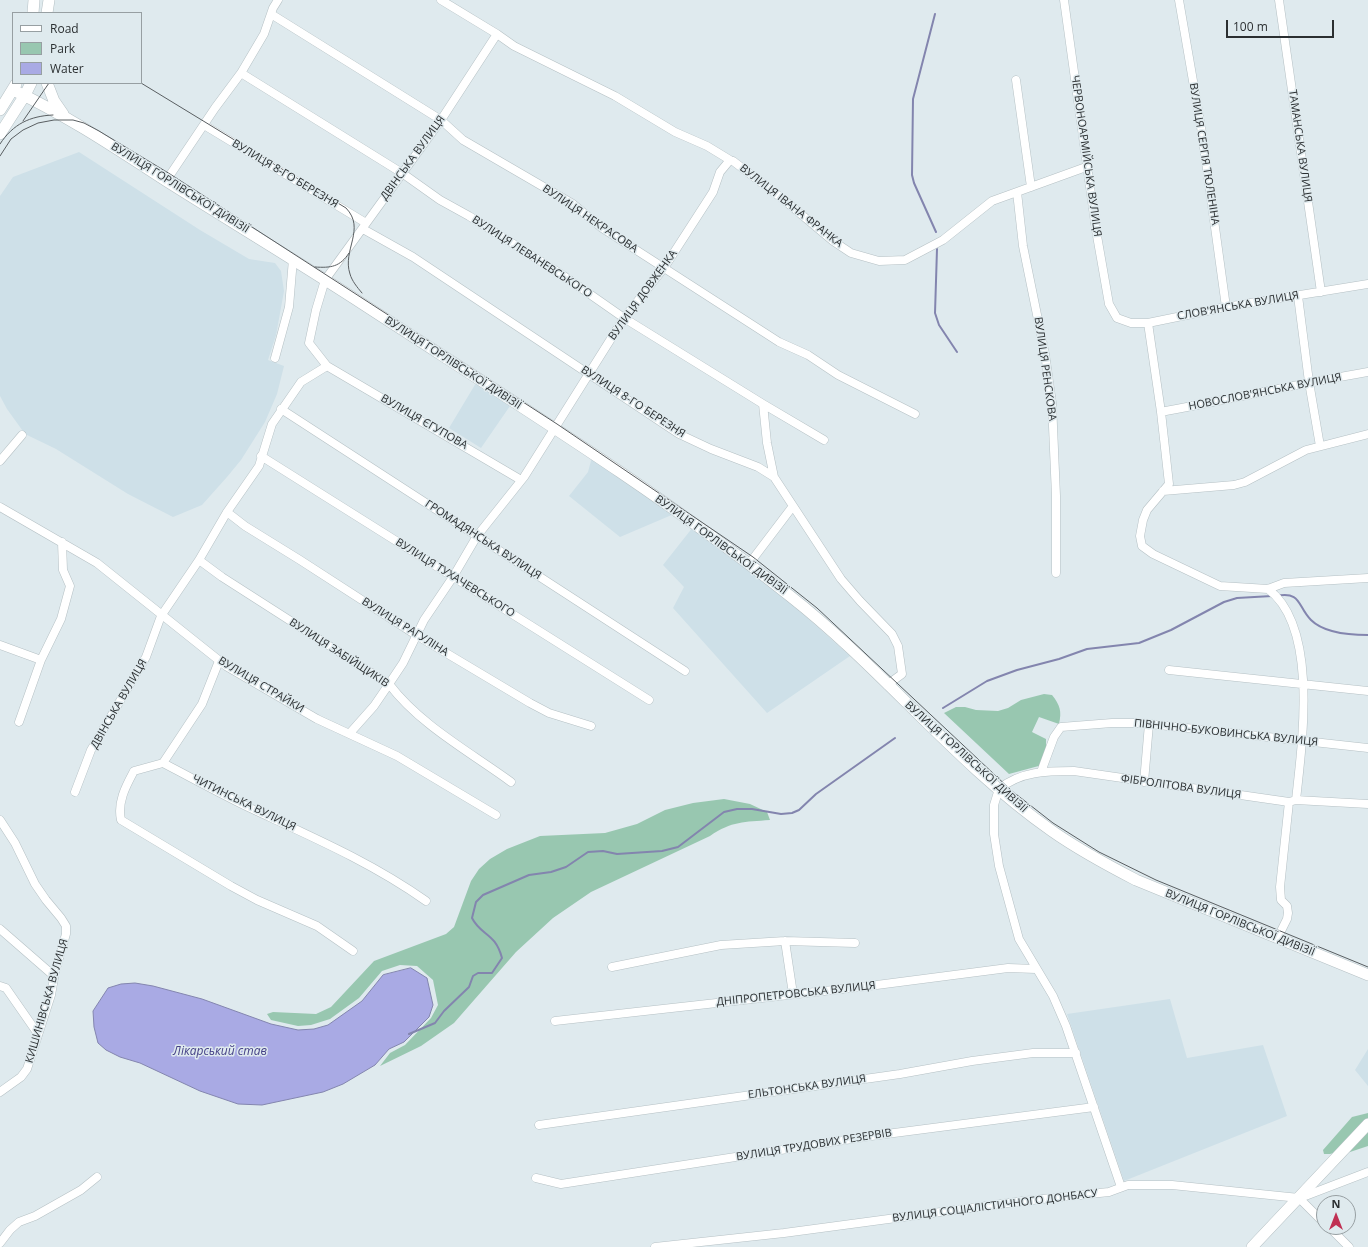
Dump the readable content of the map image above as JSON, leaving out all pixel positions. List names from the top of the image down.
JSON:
{
  "streets": {
    "main road": ["ВУЛИЦЯ ГОРЛІВСЬКОЇ ДИВІЗІЇ"],
    "street": [
      "ТАМАНСЬКА ВУЛИЦЯ",
      "ВУЛИЦЯ СЕРГІЯ ТЮЛЕНІНА",
      "ЧЕРВОНОАРМІЙСЬКА ВУЛИЦЯ",
      "ДВІНСЬКА ВУЛИЦЯ",
      "ВУЛИЦЯ 8-ГО БЕРЕЗНЯ",
      "ВУЛИЦЯ ІВАНА ФРАНКА",
      "ВУЛИЦЯ НЕКРАСОВА",
      "ВУЛИЦЯ ЛЕВАНЕВСЬКОГО",
      "ВУЛИЦЯ ДОВЖЕНКА",
      "СЛОВ'ЯНСЬКА ВУЛИЦЯ",
      "ВУЛИЦЯ РЕНСКОВА",
      "НОВОСЛОВ'ЯНСЬКА ВУЛИЦЯ",
      "ВУЛИЦЯ ЄГУПОВА",
      "ГРОМАДЯНСЬКА ВУЛИЦЯ",
      "ВУЛИЦЯ ТУХАЧЕВСЬКОГО",
      "ВУЛИЦЯ РАГУЛІНА",
      "ВУЛИЦЯ ЗАБІЙЩИКІВ",
      "ВУЛИЦЯ СТРАЙКИ",
      "ПІВНІЧНО-БУКОВИНСЬКА ВУЛИЦЯ",
      "ФІБРОЛІТОВА ВУЛИЦЯ",
      "ЧИТИНСЬКА ВУЛИЦЯ",
      "ДНІПРОПЕТРОВСЬКА ВУЛИЦЯ",
      "КИШИНІВСЬКА ВУЛИЦЯ",
      "ЕЛЬТОНСЬКА ВУЛИЦЯ",
      "ВУЛИЦЯ ТРУДОВИХ РЕЗЕРВІВ",
      "ВУЛИЦЯ СОЦІАЛІСТИЧНОГО ДОНБАСУ"
    ]
  },
  "crossings": [
    ["ТАМАНСЬКА ВУЛИЦЯ", "СЛОВ'ЯНСЬКА ВУЛИЦЯ"],
    ["ВУЛИЦЯ СЕРГІЯ ТЮЛЕНІНА", "СЛОВ'ЯНСЬКА ВУЛИЦЯ"],
    ["ЧЕРВОНОАРМІЙСЬКА ВУЛИЦЯ", "ВУЛИЦЯ ІВАНА ФРАНКА"],
    ["ЧЕРВОНОАРМІЙСЬКА ВУЛИЦЯ", "СЛОВ'ЯНСЬКА ВУЛИЦЯ"],
    ["ДВІНСЬКА ВУЛИЦЯ", "ВУЛИЦЯ 8-ГО БЕРЕЗНЯ"],
    ["ДВІНСЬКА ВУЛИЦЯ", "ВУЛИЦЯ ГОРЛІВСЬКОЇ ДИВІЗІЇ"],
    ["ДВІНСЬКА ВУЛИЦЯ", "ВУЛИЦЯ ІВАНА ФРАНКА"],
    ["ДВІНСЬКА ВУЛИЦЯ", "ВУЛИЦЯ НЕКРАСОВА"],
    ["ДВІНСЬКА ВУЛИЦЯ", "ВУЛИЦЯ ЛЕВАНЕВСЬКОГО"],
    ["ДВІНСЬКА ВУЛИЦЯ", "ВУЛИЦЯ ЄГУПОВА"],
    ["ДВІНСЬКА ВУЛИЦЯ", "ГРОМАДЯНСЬКА ВУЛИЦЯ"],
    ["ДВІНСЬКА ВУЛИЦЯ", "ВУЛИЦЯ ТУХАЧЕВСЬКОГО"],
    ["ДВІНСЬКА ВУЛИЦЯ", "ВУЛИЦЯ РАГУЛІНА"],
    ["ДВІНСЬКА ВУЛИЦЯ", "ВУЛИЦЯ ЗАБІЙЩИКІВ"],
    ["ДВІНСЬКА ВУЛИЦЯ", "ВУЛИЦЯ СТРАЙКИ"],
    ["ВУЛИЦЯ 8-ГО БЕРЕЗНЯ", "ВУЛИЦЯ ГОРЛІВСЬКОЇ ДИВІЗІЇ"],
    ["ВУЛИЦЯ 8-ГО БЕРЕЗНЯ", "ВУЛИЦЯ ДОВЖЕНКА"],
    ["ВУЛИЦЯ ГОРЛІВСЬКОЇ ДИВІЗІЇ", "ВУЛИЦЯ ДОВЖЕНКА"],
    ["ВУЛИЦЯ ГОРЛІВСЬКОЇ ДИВІЗІЇ", "ФІБРОЛІТОВА ВУЛИЦЯ"],
    ["ВУЛИЦЯ ІВАНА ФРАНКА", "ВУЛИЦЯ ДОВЖЕНКА"],
    ["ВУЛИЦЯ ІВАНА ФРАНКА", "ВУЛИЦЯ РЕНСКОВА"],
    ["ВУЛИЦЯ НЕКРАСОВА", "ВУЛИЦЯ ДОВЖЕНКА"],
    ["ВУЛИЦЯ ЛЕВАНЕВСЬКОГО", "ВУЛИЦЯ ДОВЖЕНКА"],
    ["ВУЛИЦЯ ДОВЖЕНКА", "ВУЛИЦЯ ЄГУПОВА"],
    ["ВУЛИЦЯ ДОВЖЕНКА", "ГРОМАДЯНСЬКА ВУЛИЦЯ"],
    ["ВУЛИЦЯ ДОВЖЕНКА", "ВУЛИЦЯ ТУХАЧЕВСЬКОГО"],
    ["ВУЛИЦЯ ДОВЖЕНКА", "ВУЛИЦЯ РАГУЛІНА"],
    ["ВУЛИЦЯ ДОВЖЕНКА", "ВУЛИЦЯ ЗАБІЙЩИКІВ"],
    ["ВУЛИЦЯ ДОВЖЕНКА", "ВУЛИЦЯ СТРАЙКИ"],
    ["ПІВНІЧНО-БУКОВИНСЬКА ВУЛИЦЯ", "ФІБРОЛІТОВА ВУЛИЦЯ"]
  ],
  "water": ["Лікарський став"],
  "legend": ["Road", "Park", "Water"],
  "scale_bar": "100 m",
  "north": "top"
}
